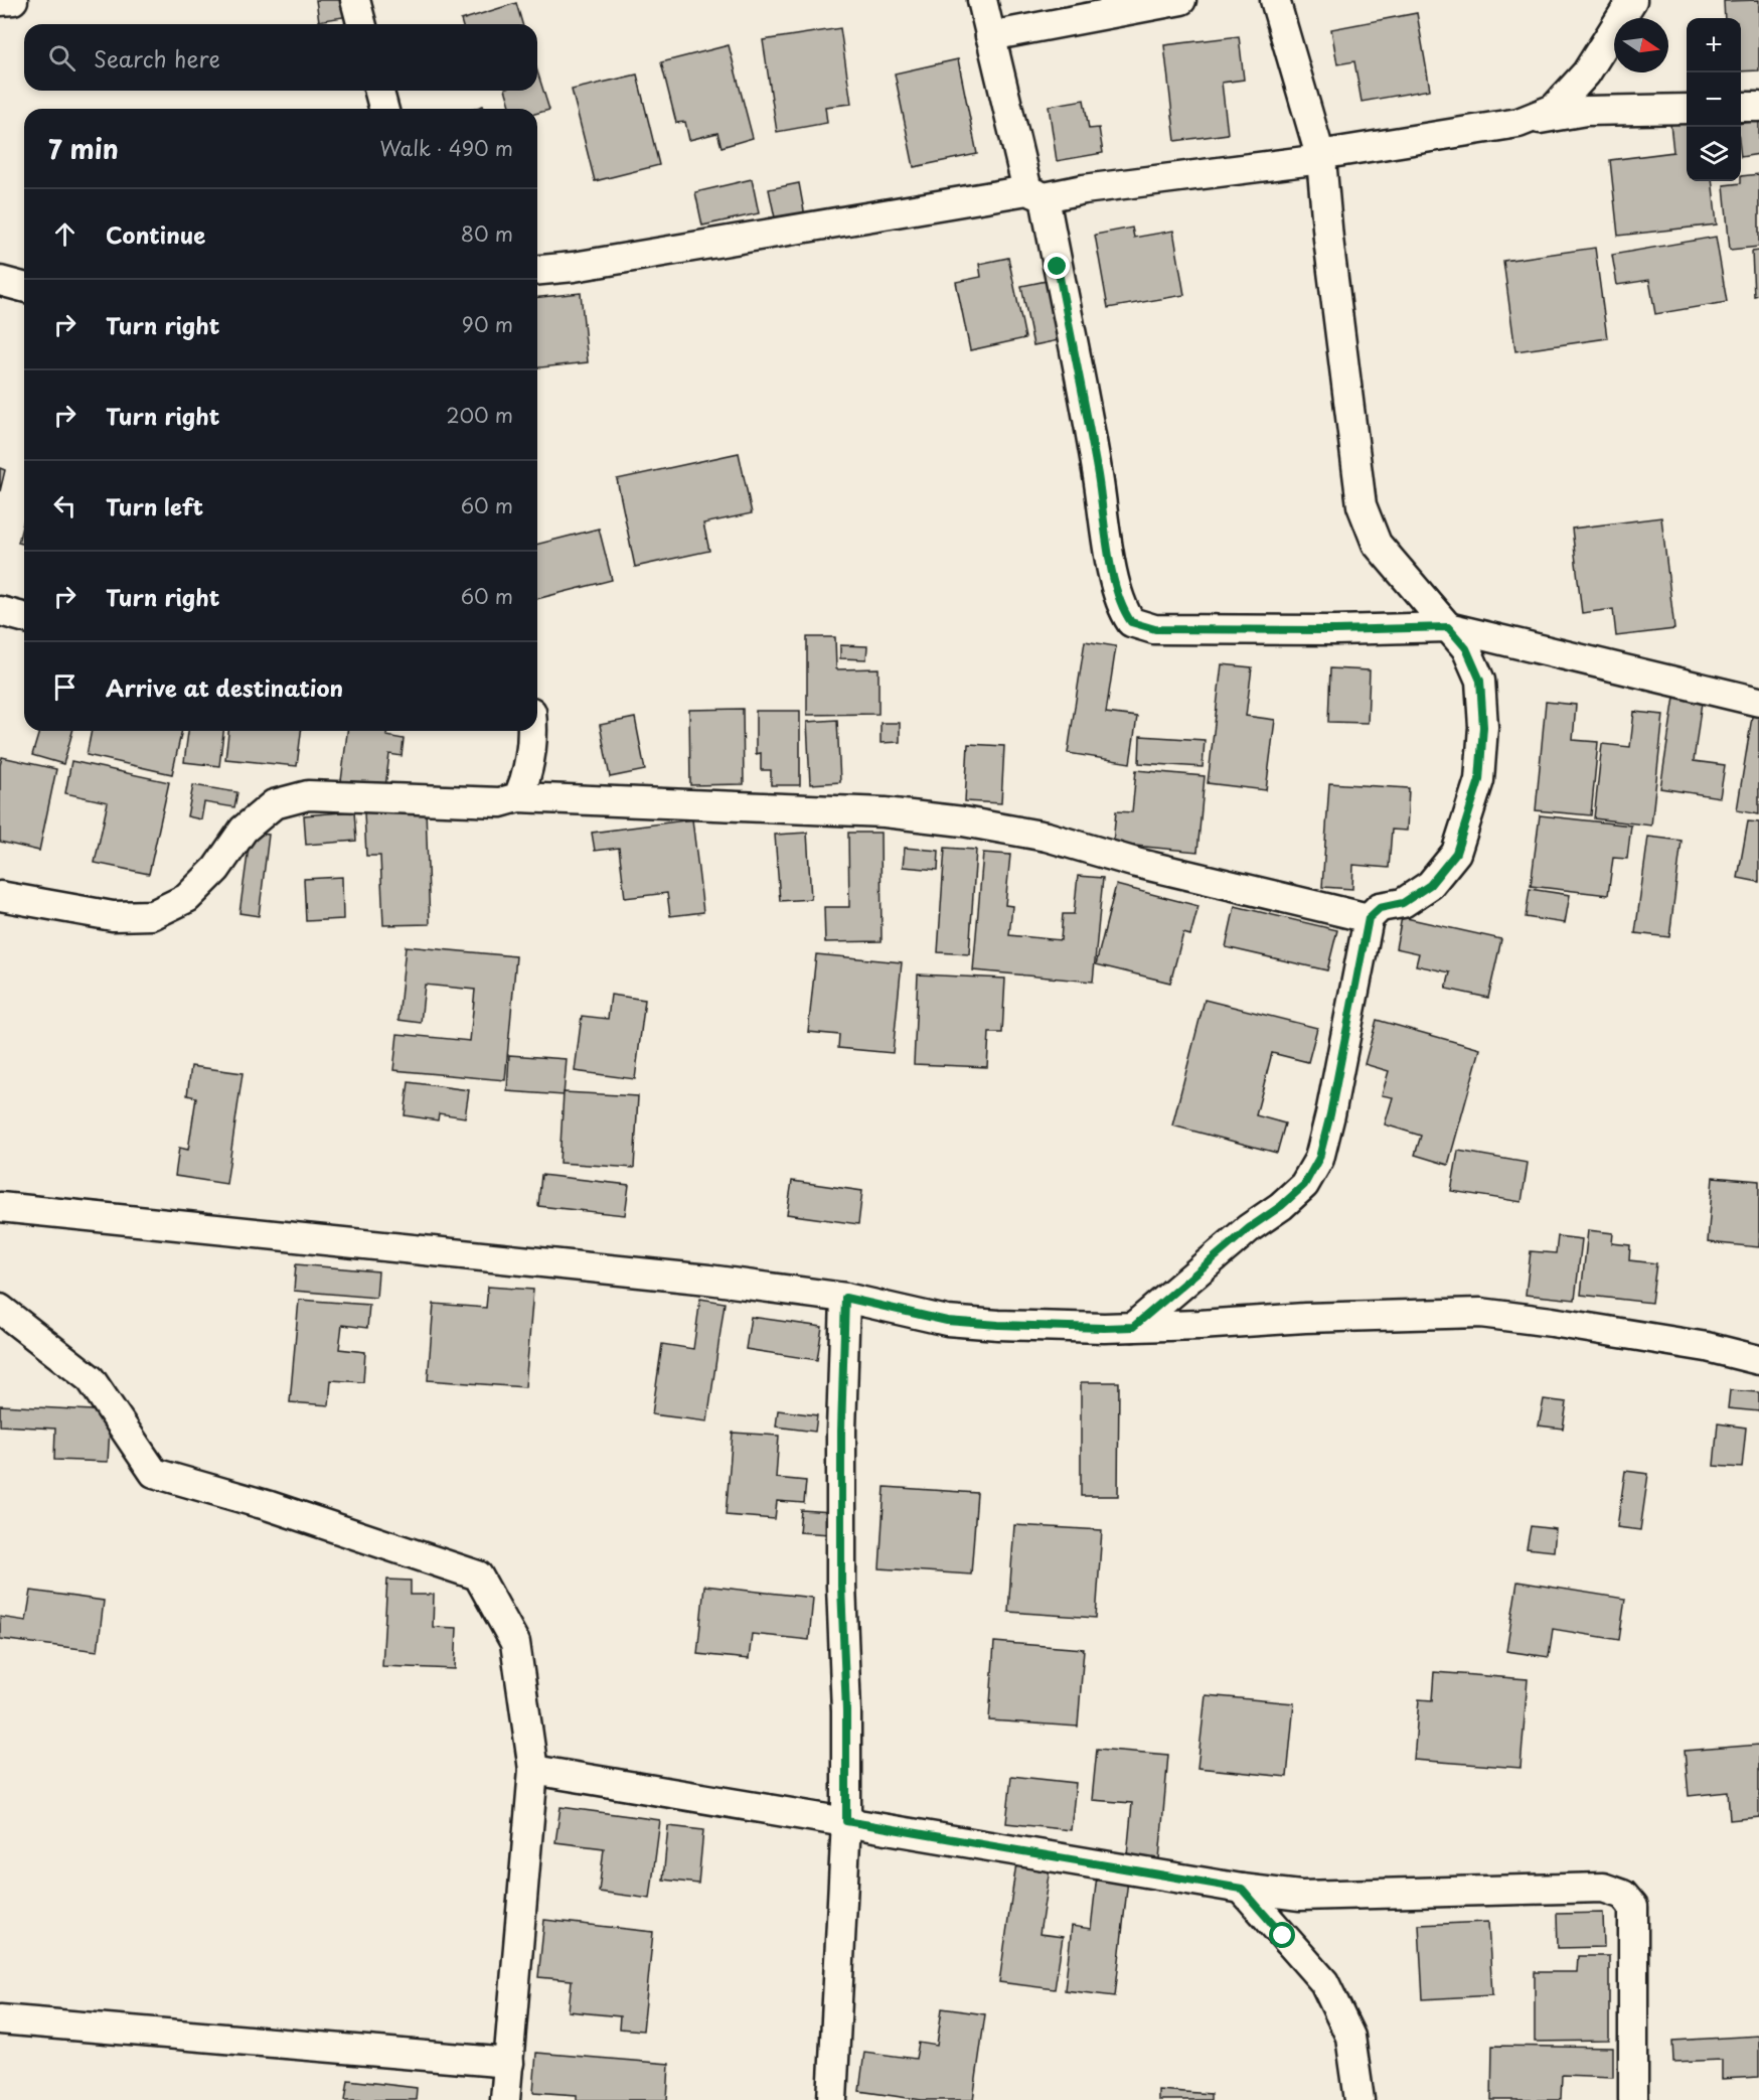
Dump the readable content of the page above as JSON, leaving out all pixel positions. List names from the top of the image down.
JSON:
{
  "north": "right",
  "page": {
    "map_buttons": ["+", "−"],
    "search": "Search here",
    "heading": ["7 min", "Walk · 490 m"],
    "list": [
      ["Continue", "80 m"],
      ["Turn right", "90 m"],
      ["Turn right", "200 m"],
      ["Turn left", "60 m"],
      ["Turn right", "60 m"],
      "Arrive at destination"
    ]
  }
}
